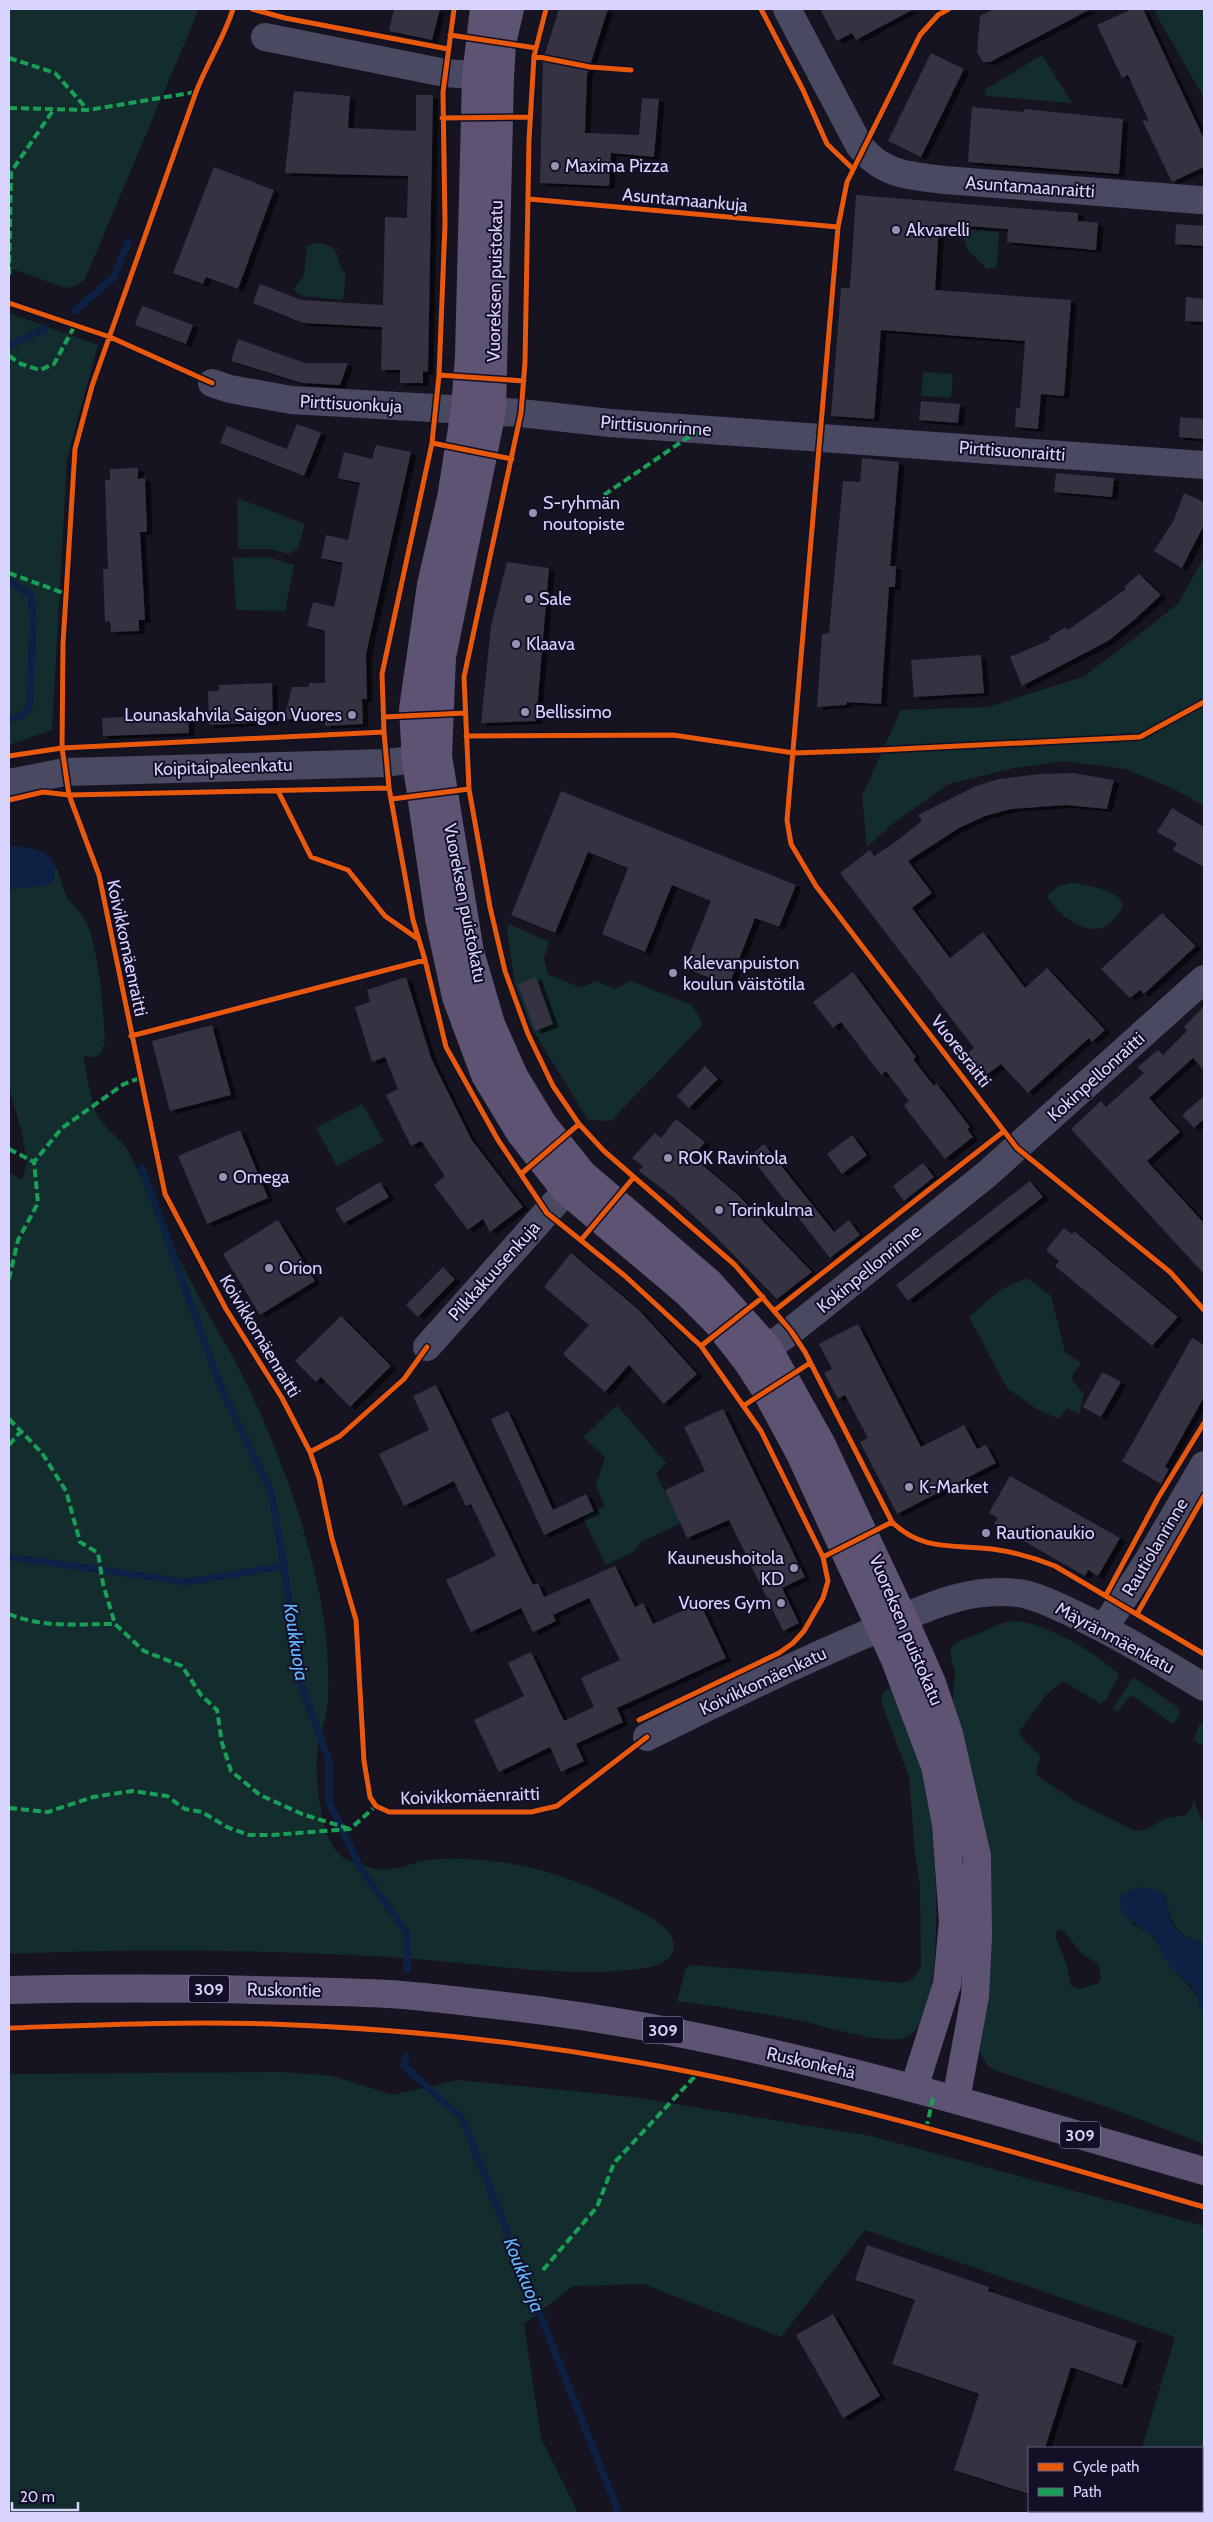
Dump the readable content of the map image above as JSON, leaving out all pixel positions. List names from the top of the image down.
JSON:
{
  "streets": {
    "main road": [
      "Vuoreksen puistokatu",
      "309",
      "Ruskontie",
      "Ruskonkehä"
    ],
    "street": [
      "Asuntamaanraitti",
      "Pirttisuonkuja",
      "Pirttisuonrinne",
      "Pirttisuonraitti",
      "Koipitaipaleenkatu",
      "Kokinpellonraitti",
      "Kokinpellonrinne",
      "Pilkkakuusenkuja",
      "Rautiolanrinne",
      "Mäyränmäenkatu",
      "Koivikkomäenkatu"
    ],
    "cycle path": ["Asuntamaankuja", "Koivikkomäenraitti", "Vuoresraitti"]
  },
  "crossings": [
    ["Vuoreksen puistokatu", "Pirttisuonkuja"],
    ["Vuoreksen puistokatu", "Pirttisuonrinne"],
    ["Vuoreksen puistokatu", "Koipitaipaleenkatu"],
    ["Vuoreksen puistokatu", "Kokinpellonrinne"],
    ["Vuoreksen puistokatu", "Pilkkakuusenkuja"],
    ["Vuoreksen puistokatu", "Mäyränmäenkatu"],
    ["Vuoreksen puistokatu", "Koivikkomäenkatu"],
    ["Vuoreksen puistokatu", "Ruskonkehä"],
    ["Pirttisuonkuja", "Pirttisuonrinne"],
    ["Pirttisuonrinne", "Pirttisuonraitti"],
    ["Kokinpellonraitti", "Kokinpellonrinne"],
    ["Rautiolanrinne", "Mäyränmäenkatu"],
    ["Mäyränmäenkatu", "Koivikkomäenkatu"],
    ["Ruskontie", "Ruskonkehä"]
  ],
  "water": ["Koukkuoja"],
  "places": [
    "Maxima Pizza",
    "Akvarelli",
    "S-ryhmän noutopiste",
    "Sale",
    "Klaava",
    "Bellissimo",
    "Lounaskahvila Saigon Vuores",
    "Kalevanpuiston koulun väistötila",
    "ROK Ravintola",
    "Omega",
    "Torinkulma",
    "Orion",
    "K-Market",
    "Rautionaukio",
    "Kauneushoitola KD",
    "Vuores Gym"
  ],
  "legend": ["Cycle path", "Path"],
  "scale_bar": "20 m"
}
